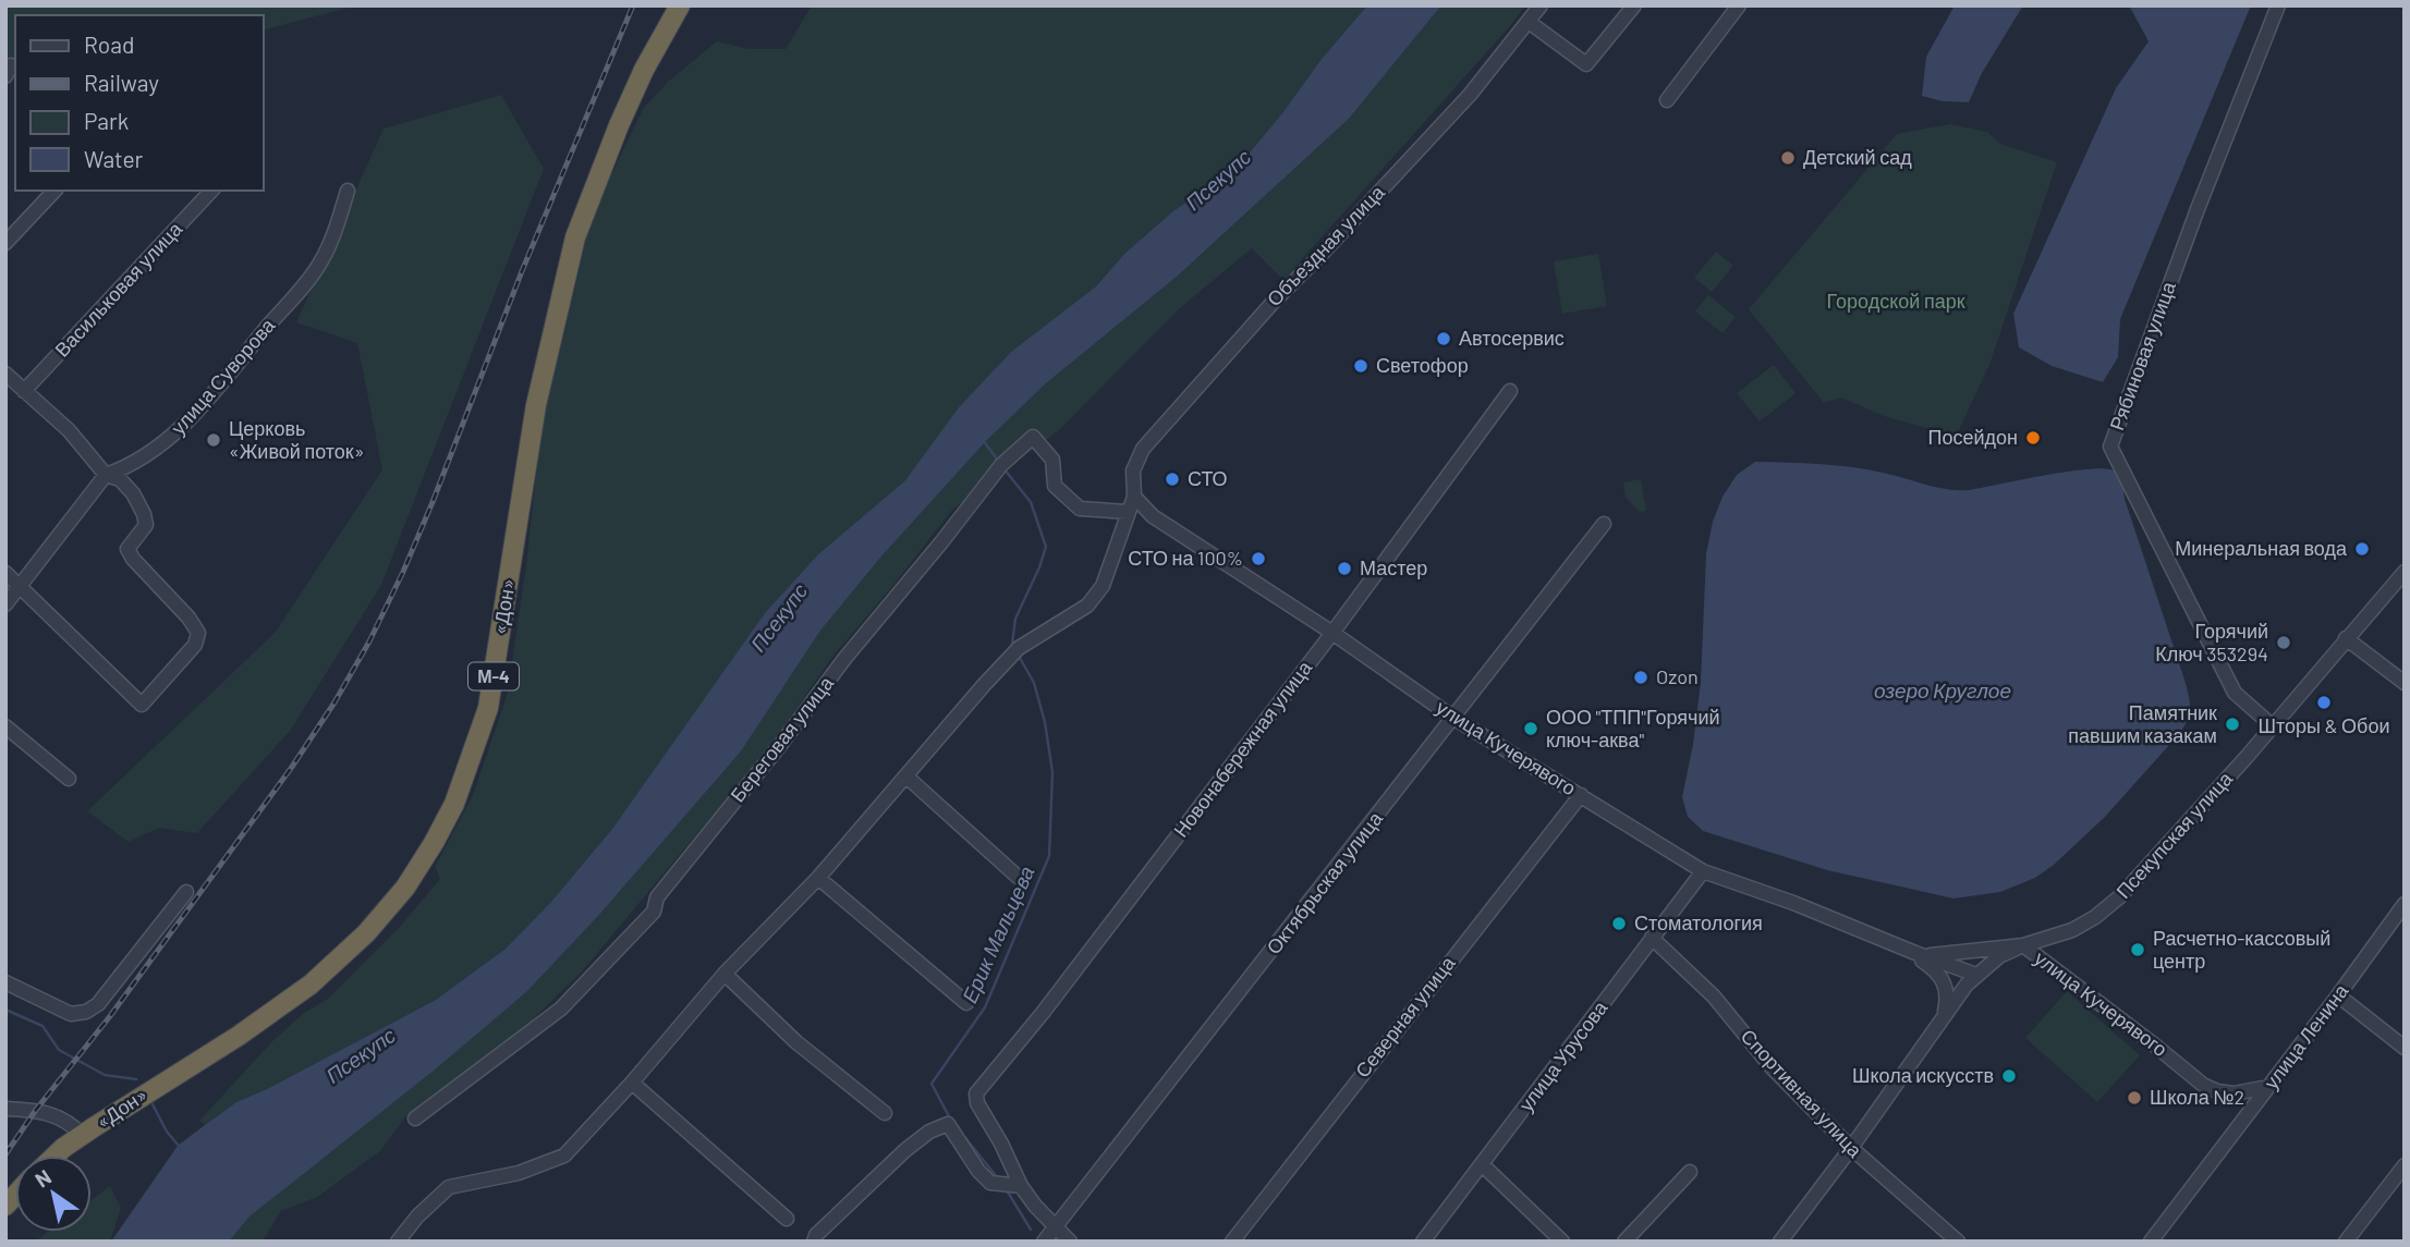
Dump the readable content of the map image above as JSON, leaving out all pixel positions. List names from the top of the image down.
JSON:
{
  "streets": {
    "highway": ["«Дон»", "М-4"],
    "street": [
      "Объездная улица",
      "Васильковая улица",
      "Рябиновая улица",
      "улица Суворова",
      "Береговая улица",
      "улица Кучерявого",
      "Новонабережная улица",
      "Псекупская улица",
      "Октябрьская улица",
      "Северная улица",
      "улица Ленина",
      "улица Урусова",
      "Спортивная улица"
    ]
  },
  "crossings": [
    ["Объездная улица", "Береговая улица"],
    ["Объездная улица", "улица Кучерявого"],
    ["Рябиновая улица", "Псекупская улица"],
    ["улица Кучерявого", "Новонабережная улица"],
    ["улица Кучерявого", "Псекупская улица"],
    ["улица Кучерявого", "Октябрьская улица"],
    ["улица Кучерявого", "Северная улица"],
    ["улица Кучерявого", "улица Ленина"],
    ["улица Кучерявого", "улица Урусова"],
    ["Псекупская улица", "Спортивная улица"],
    ["улица Урусова", "Спортивная улица"]
  ],
  "water": ["Псекупс", "озеро Круглое", "Ерик Мальцева"],
  "parks": ["Городской парк"],
  "places": [
    "Детский сад",
    "Автосервис",
    "Светофор",
    "Посейдон",
    "Церковь «Живой поток»",
    "СТО",
    "Минеральная вода",
    "СТО на 100%",
    "Мастер",
    "Горячий Ключ 353294",
    "Ozon",
    "Шторы & Обои",
    "Памятник павшим казакам",
    "ООО \"ТПП\"Горячий ключ-аква\"",
    "Стоматология",
    "Расчетно-кассовый центр",
    "Школа искусств",
    "Школа №2"
  ],
  "legend": [
    "Road",
    "Railway",
    "Park",
    "Water"
  ],
  "north": "top left"
}
